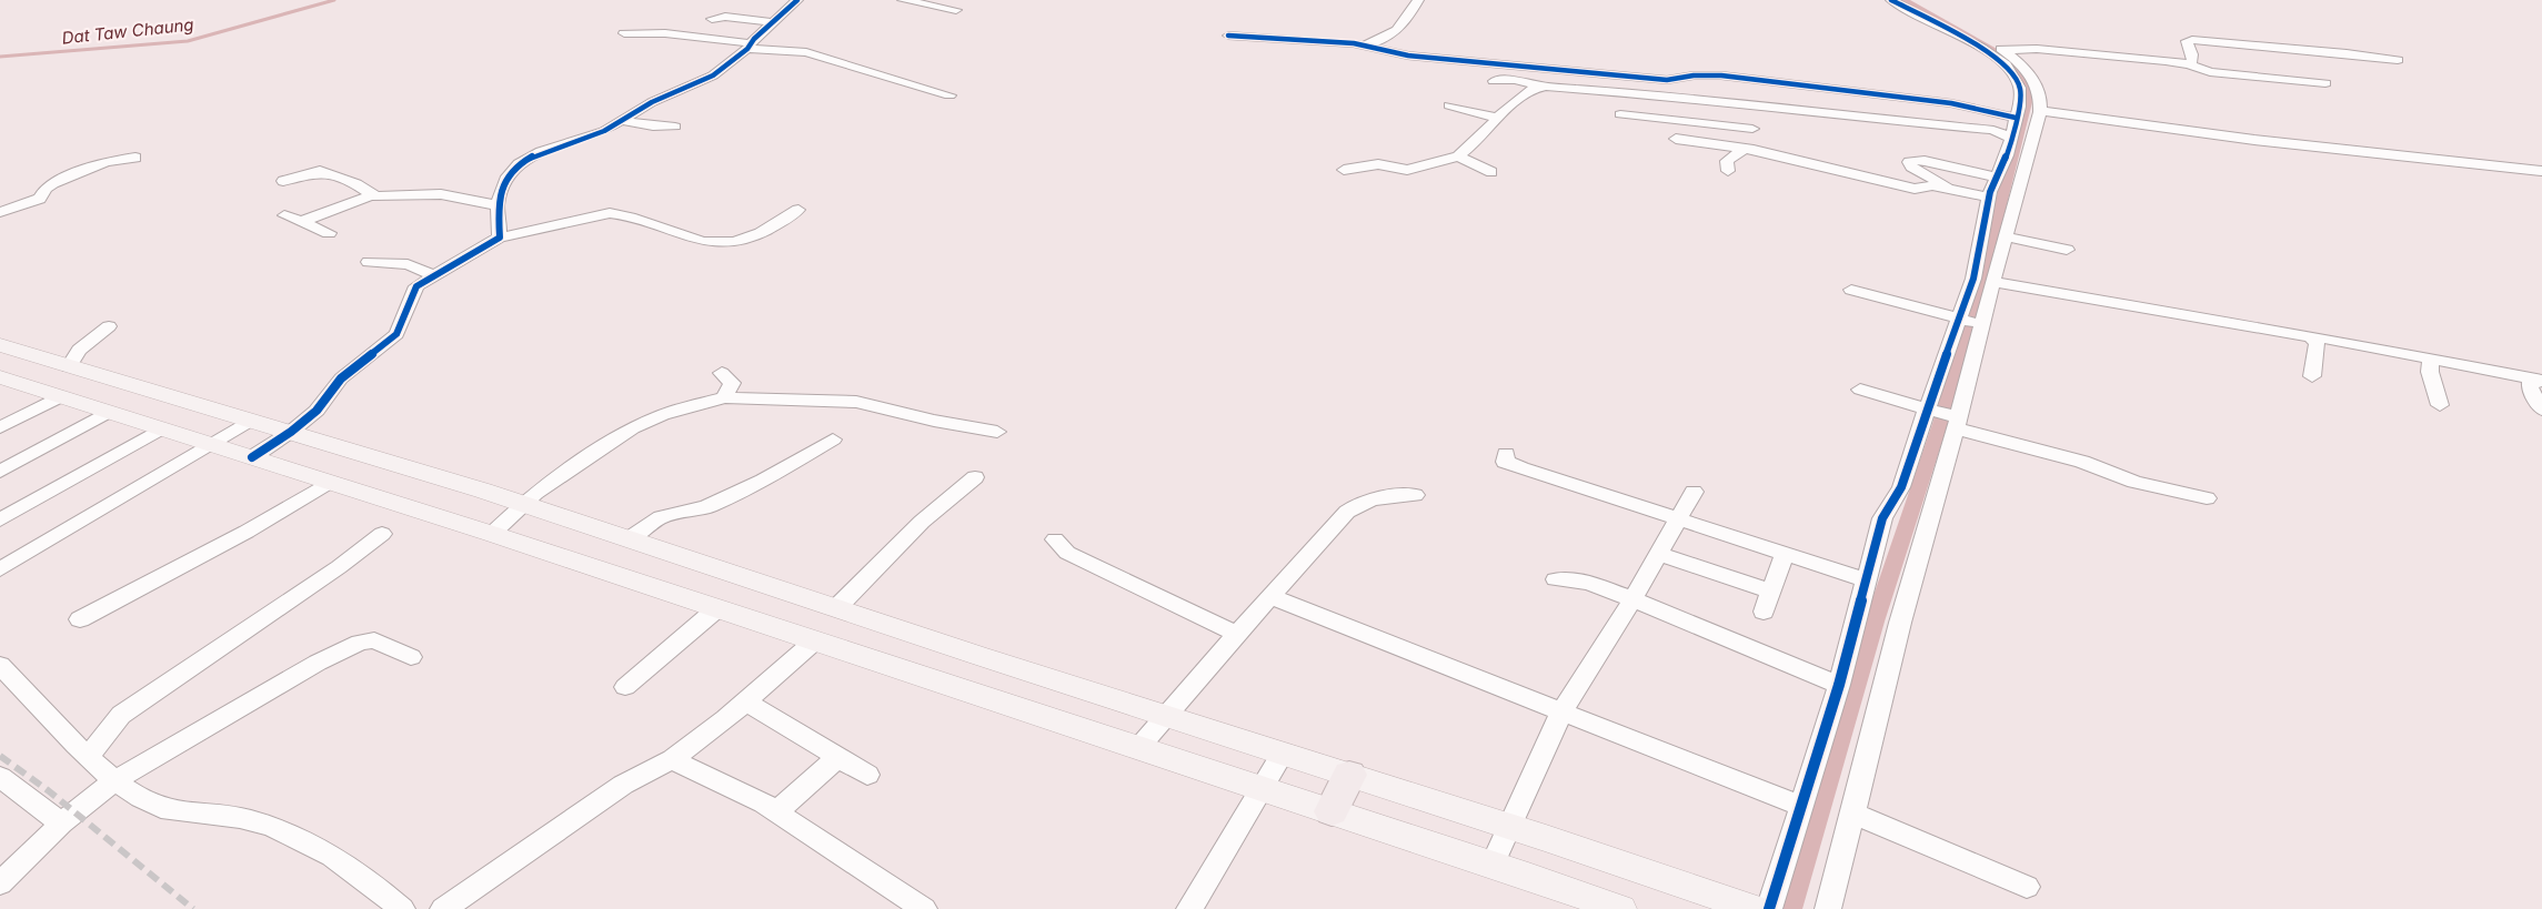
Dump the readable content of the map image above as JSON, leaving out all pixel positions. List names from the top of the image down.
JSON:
{
  "water": ["Dat Taw Chaung"]
}
